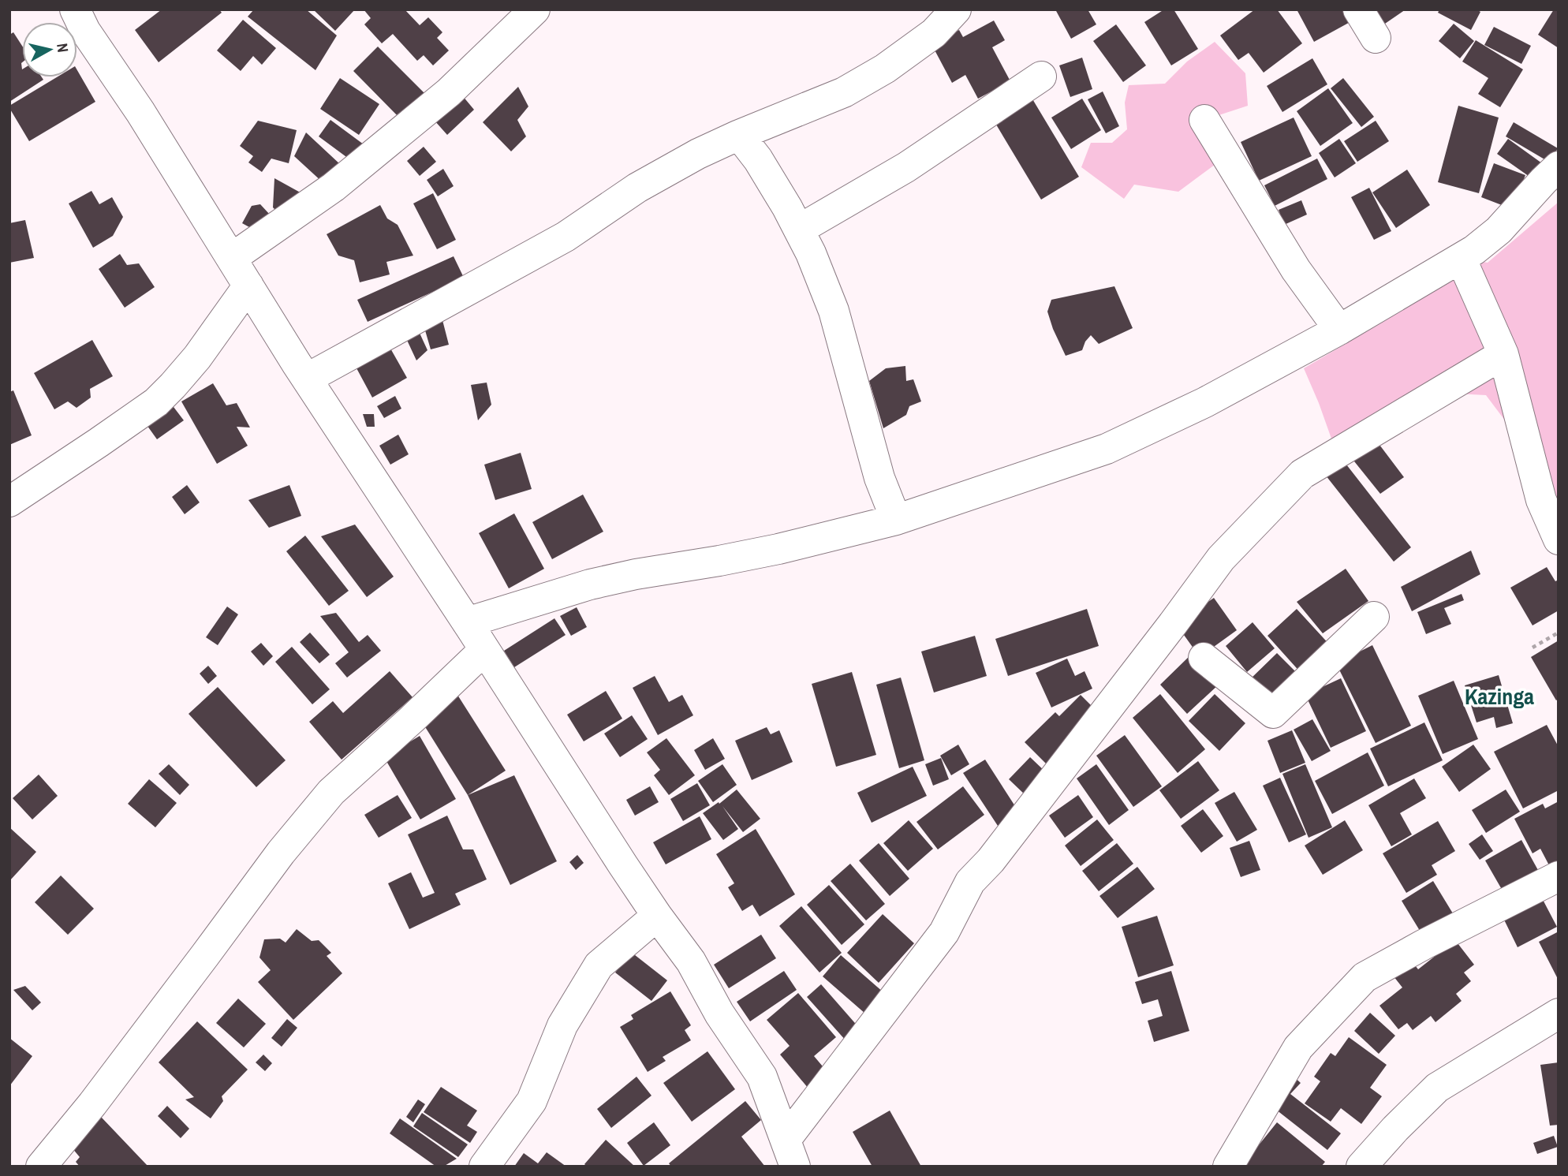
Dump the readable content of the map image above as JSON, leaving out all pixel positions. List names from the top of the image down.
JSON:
{
  "districts": ["Kazinga"],
  "north": "right"
}
